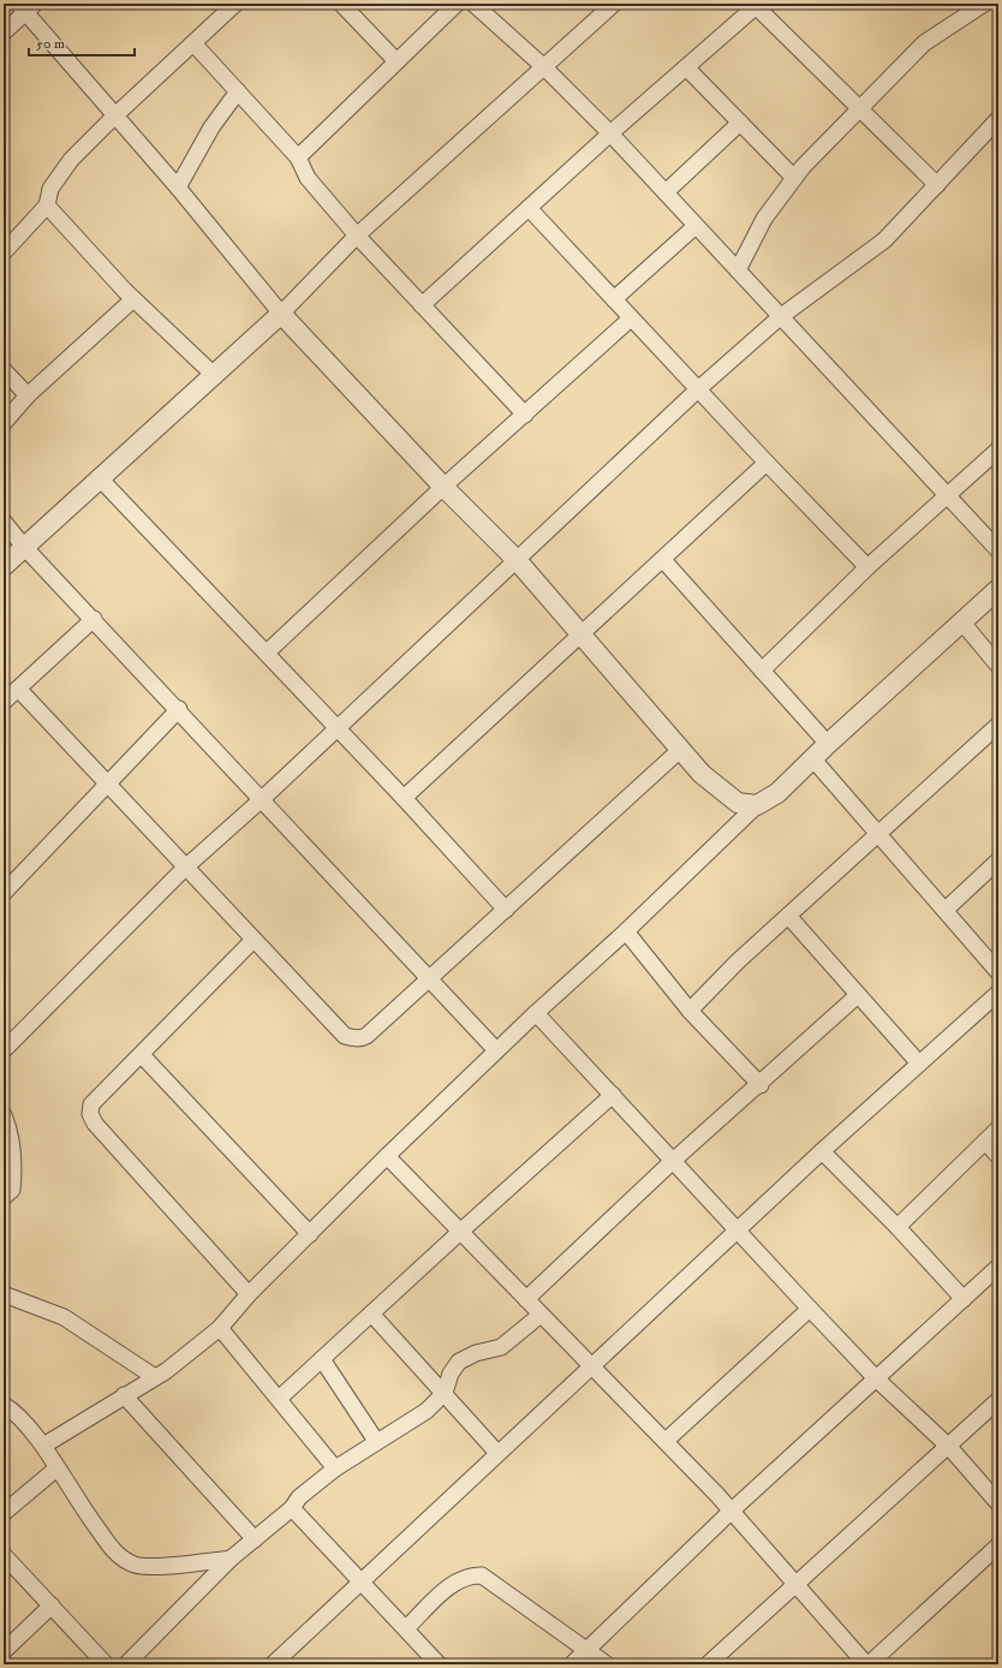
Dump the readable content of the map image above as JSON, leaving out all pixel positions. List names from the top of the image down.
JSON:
{
  "scale_bar": "50 m"
}
